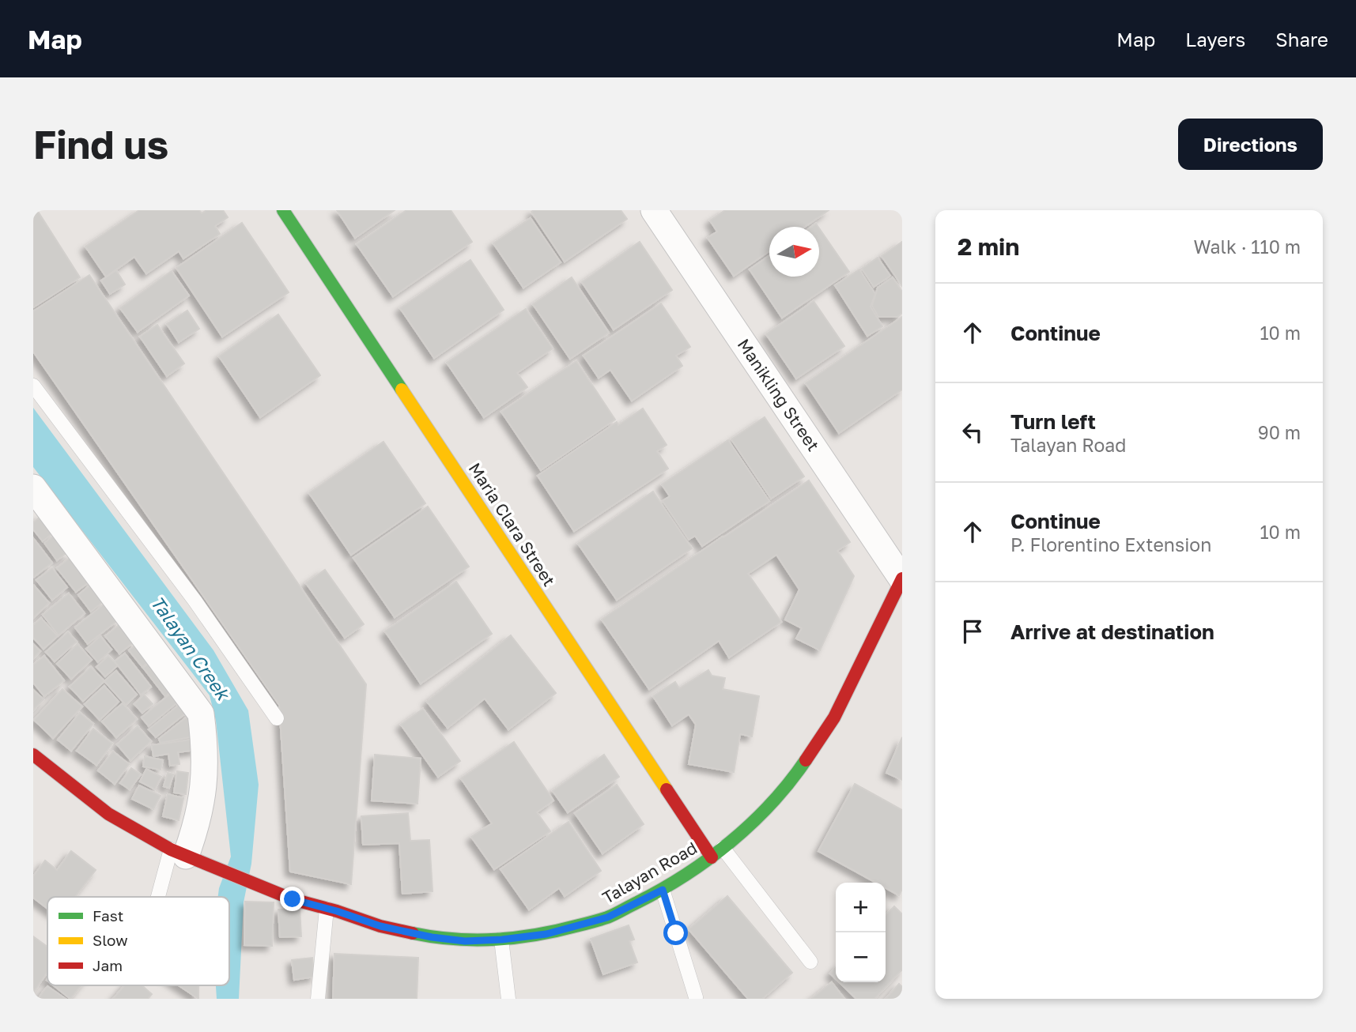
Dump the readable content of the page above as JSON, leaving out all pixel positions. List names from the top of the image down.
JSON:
{
  "streets": {
    "street": ["Manikling Street", "Maria Clara Street", "Talayan Road"]
  },
  "crossings": [
    ["Manikling Street", "Talayan Road"],
    ["Maria Clara Street", "Talayan Road"]
  ],
  "water": ["Talayan Creek"],
  "legend": ["Fast", "Slow", "Jam"],
  "north": "right",
  "page": {
    "header": "Map",
    "nav": ["Map", "Layers", "Share"],
    "buttons": "Directions",
    "title": "Find us",
    "heading": ["2 min", "Walk · 110 m"],
    "list": [
      ["Continue", "10 m"],
      ["Turn left", "Talayan Road", "90 m"],
      ["Continue", "P. Florentino Extension", "10 m"],
      "Arrive at destination"
    ],
    "map_buttons": ["+", "−"]
  }
}
